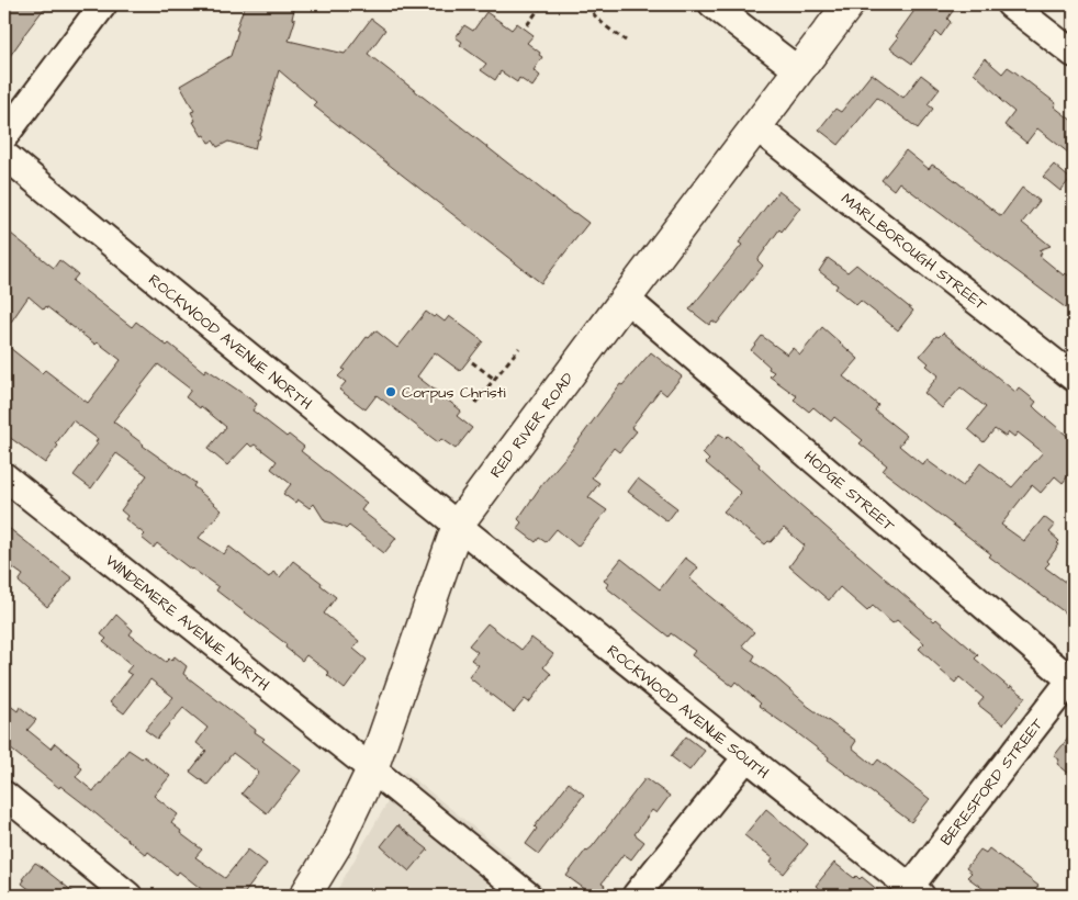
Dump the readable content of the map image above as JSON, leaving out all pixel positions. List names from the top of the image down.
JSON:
{
  "streets": {
    "main road": ["RED RIVER ROAD"],
    "street": [
      "MARLBOROUGH STREET",
      "ROCKWOOD AVENUE NORTH",
      "HODGE STREET",
      "WINDEMERE AVENUE NORTH",
      "ROCKWOOD AVENUE SOUTH",
      "BERESFORD STREET"
    ]
  },
  "crossings": [
    ["MARLBOROUGH STREET", "RED RIVER ROAD"],
    ["ROCKWOOD AVENUE NORTH", "RED RIVER ROAD"],
    ["ROCKWOOD AVENUE NORTH", "ROCKWOOD AVENUE SOUTH"],
    ["RED RIVER ROAD", "HODGE STREET"],
    ["RED RIVER ROAD", "WINDEMERE AVENUE NORTH"],
    ["RED RIVER ROAD", "ROCKWOOD AVENUE SOUTH"],
    ["HODGE STREET", "BERESFORD STREET"],
    ["ROCKWOOD AVENUE SOUTH", "BERESFORD STREET"]
  ],
  "places": ["Corpus Christi"]
}
